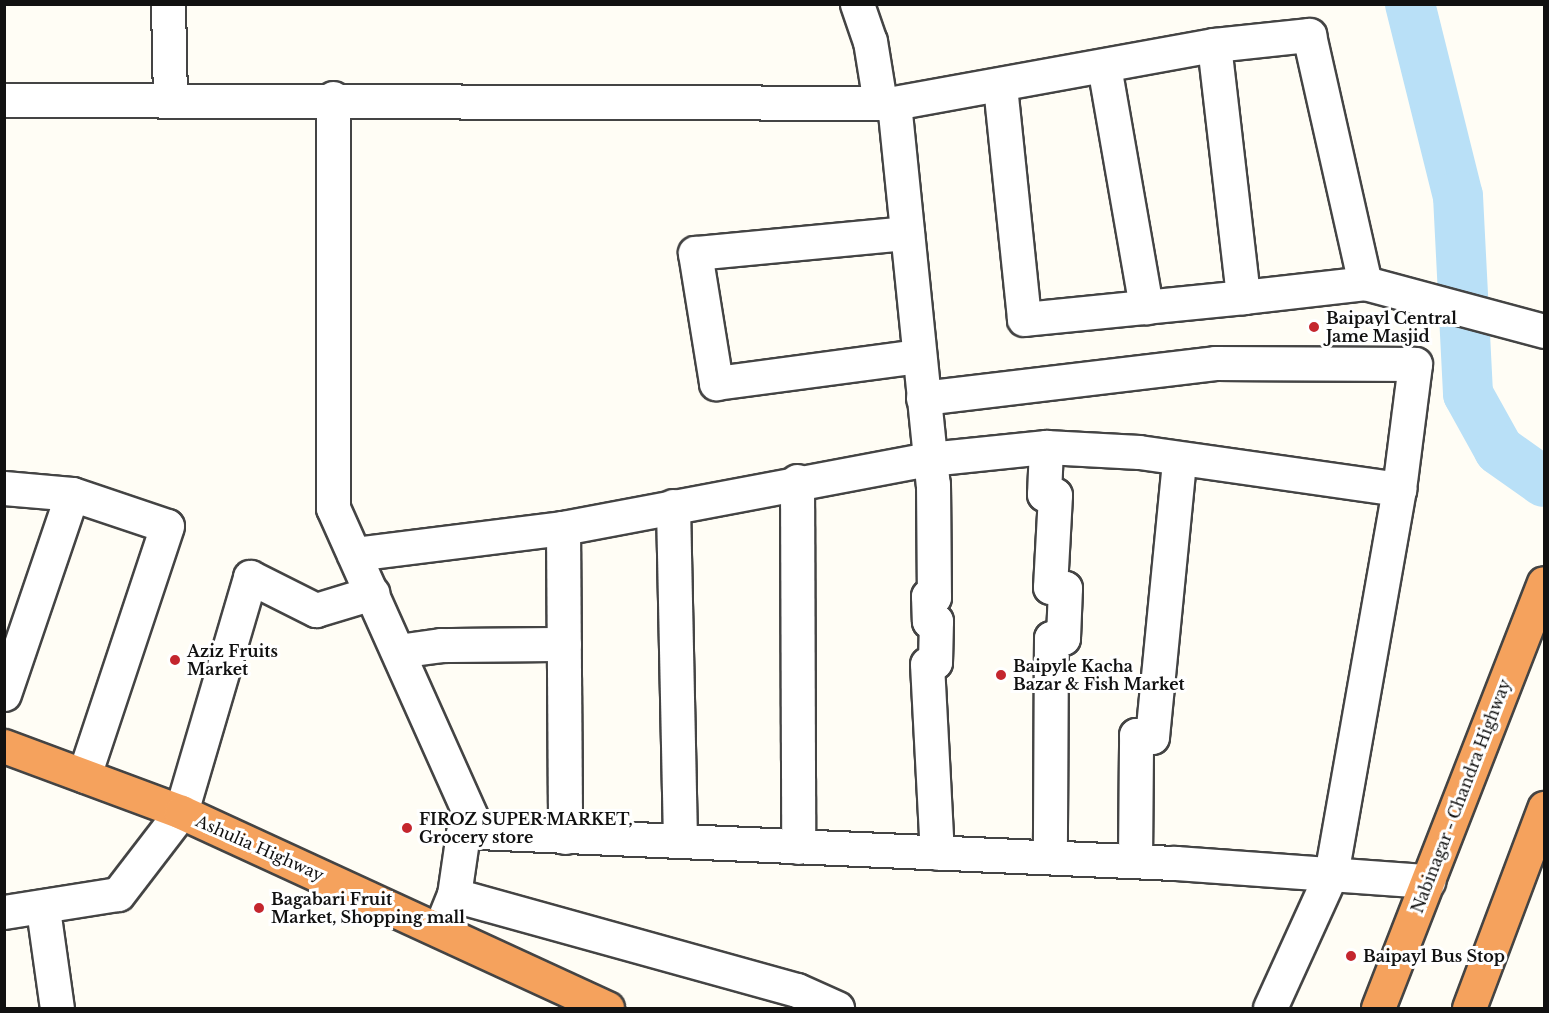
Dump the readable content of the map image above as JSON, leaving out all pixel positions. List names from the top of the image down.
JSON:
{
  "streets": {
    "highway": ["Nabinagar - Chandra Highway", "Ashulia Highway"]
  },
  "places": [
    "Baipayl Central Jame Masjid",
    "Aziz Fruits Market",
    "Baipyle Kacha Bazar & Fish Market",
    "FIROZ SUPER MARKET, Grocery store",
    "Bagabari Fruit Market, Shopping mall",
    "Baipayl Bus Stop"
  ]
}
